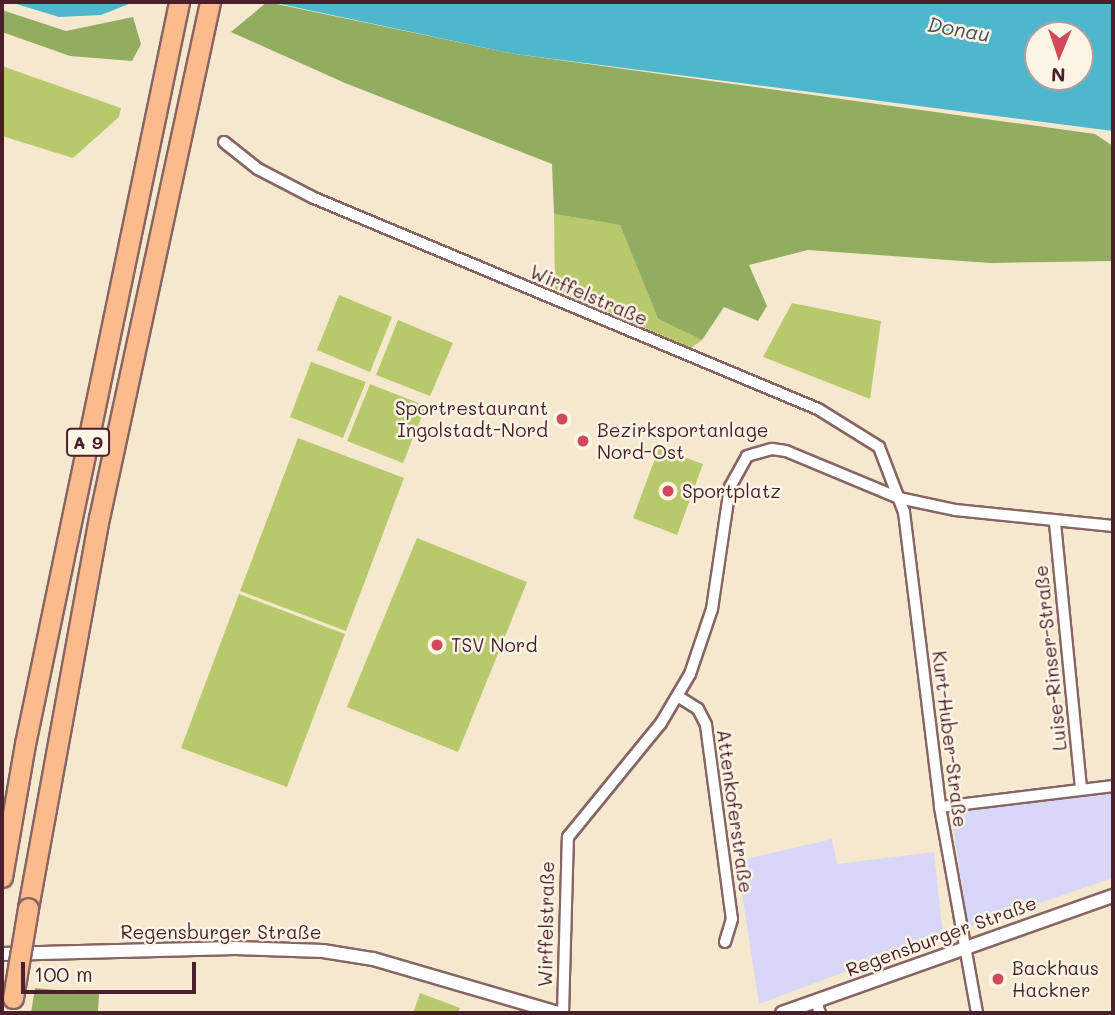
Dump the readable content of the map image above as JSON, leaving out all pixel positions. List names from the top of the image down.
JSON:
{
  "streets": {
    "highway": ["A 9"],
    "street": [
      "Wirffelstraße",
      "Luise-Rinser-Straße",
      "Kurt-Huber-Straße",
      "Attenkoferstraße",
      "Regensburger Straße"
    ]
  },
  "crossings": [
    ["Wirffelstraße", "Kurt-Huber-Straße"],
    ["Wirffelstraße", "Attenkoferstraße"],
    ["Wirffelstraße", "Regensburger Straße"],
    ["Kurt-Huber-Straße", "Regensburger Straße"]
  ],
  "water": ["Donau"],
  "places": [
    "Sportrestaurant Ingolstadt-Nord",
    "Bezirksportanlage Nord-Ost",
    "Sportplatz",
    "TSV Nord",
    "Backhaus Hackner"
  ],
  "scale_bar": "100 m",
  "north": "bottom"
}
